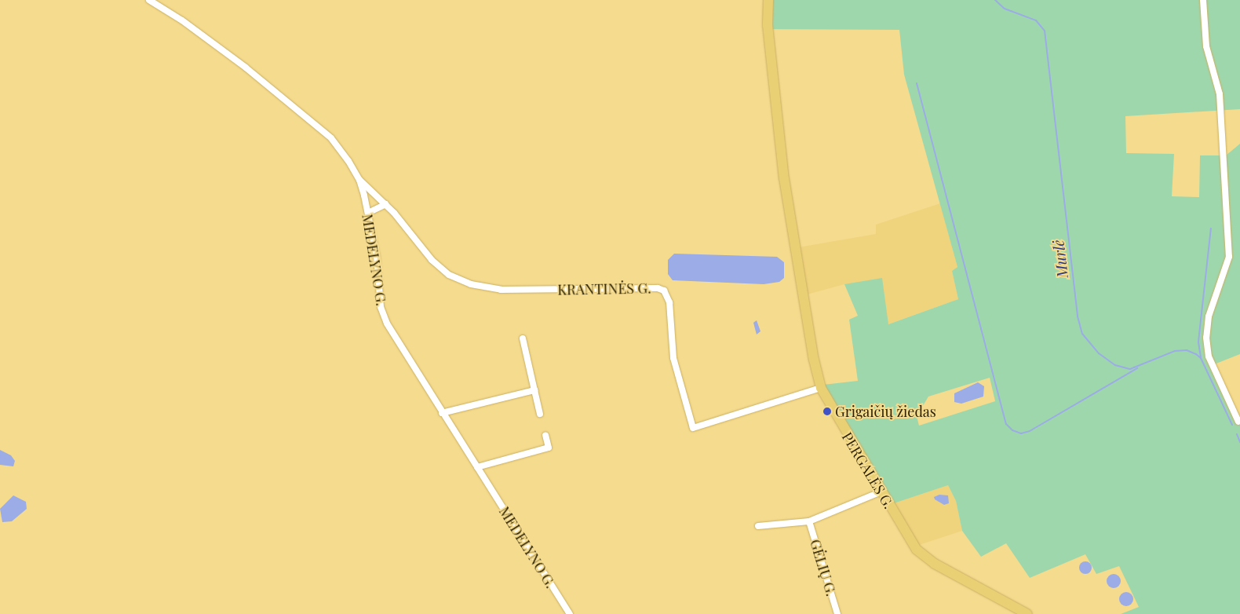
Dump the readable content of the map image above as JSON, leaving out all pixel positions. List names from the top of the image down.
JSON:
{
  "streets": {
    "main road": ["PERGALĖS G."],
    "street": ["MEDELYNO G.", "KRANTINĖS G.", "GĖLIŲ G."]
  },
  "crossings": [
    ["MEDELYNO G.", "KRANTINĖS G."],
    ["KRANTINĖS G.", "PERGALĖS G."]
  ],
  "water": ["Murlė"],
  "places": ["Grigaičių žiedas"]
}
